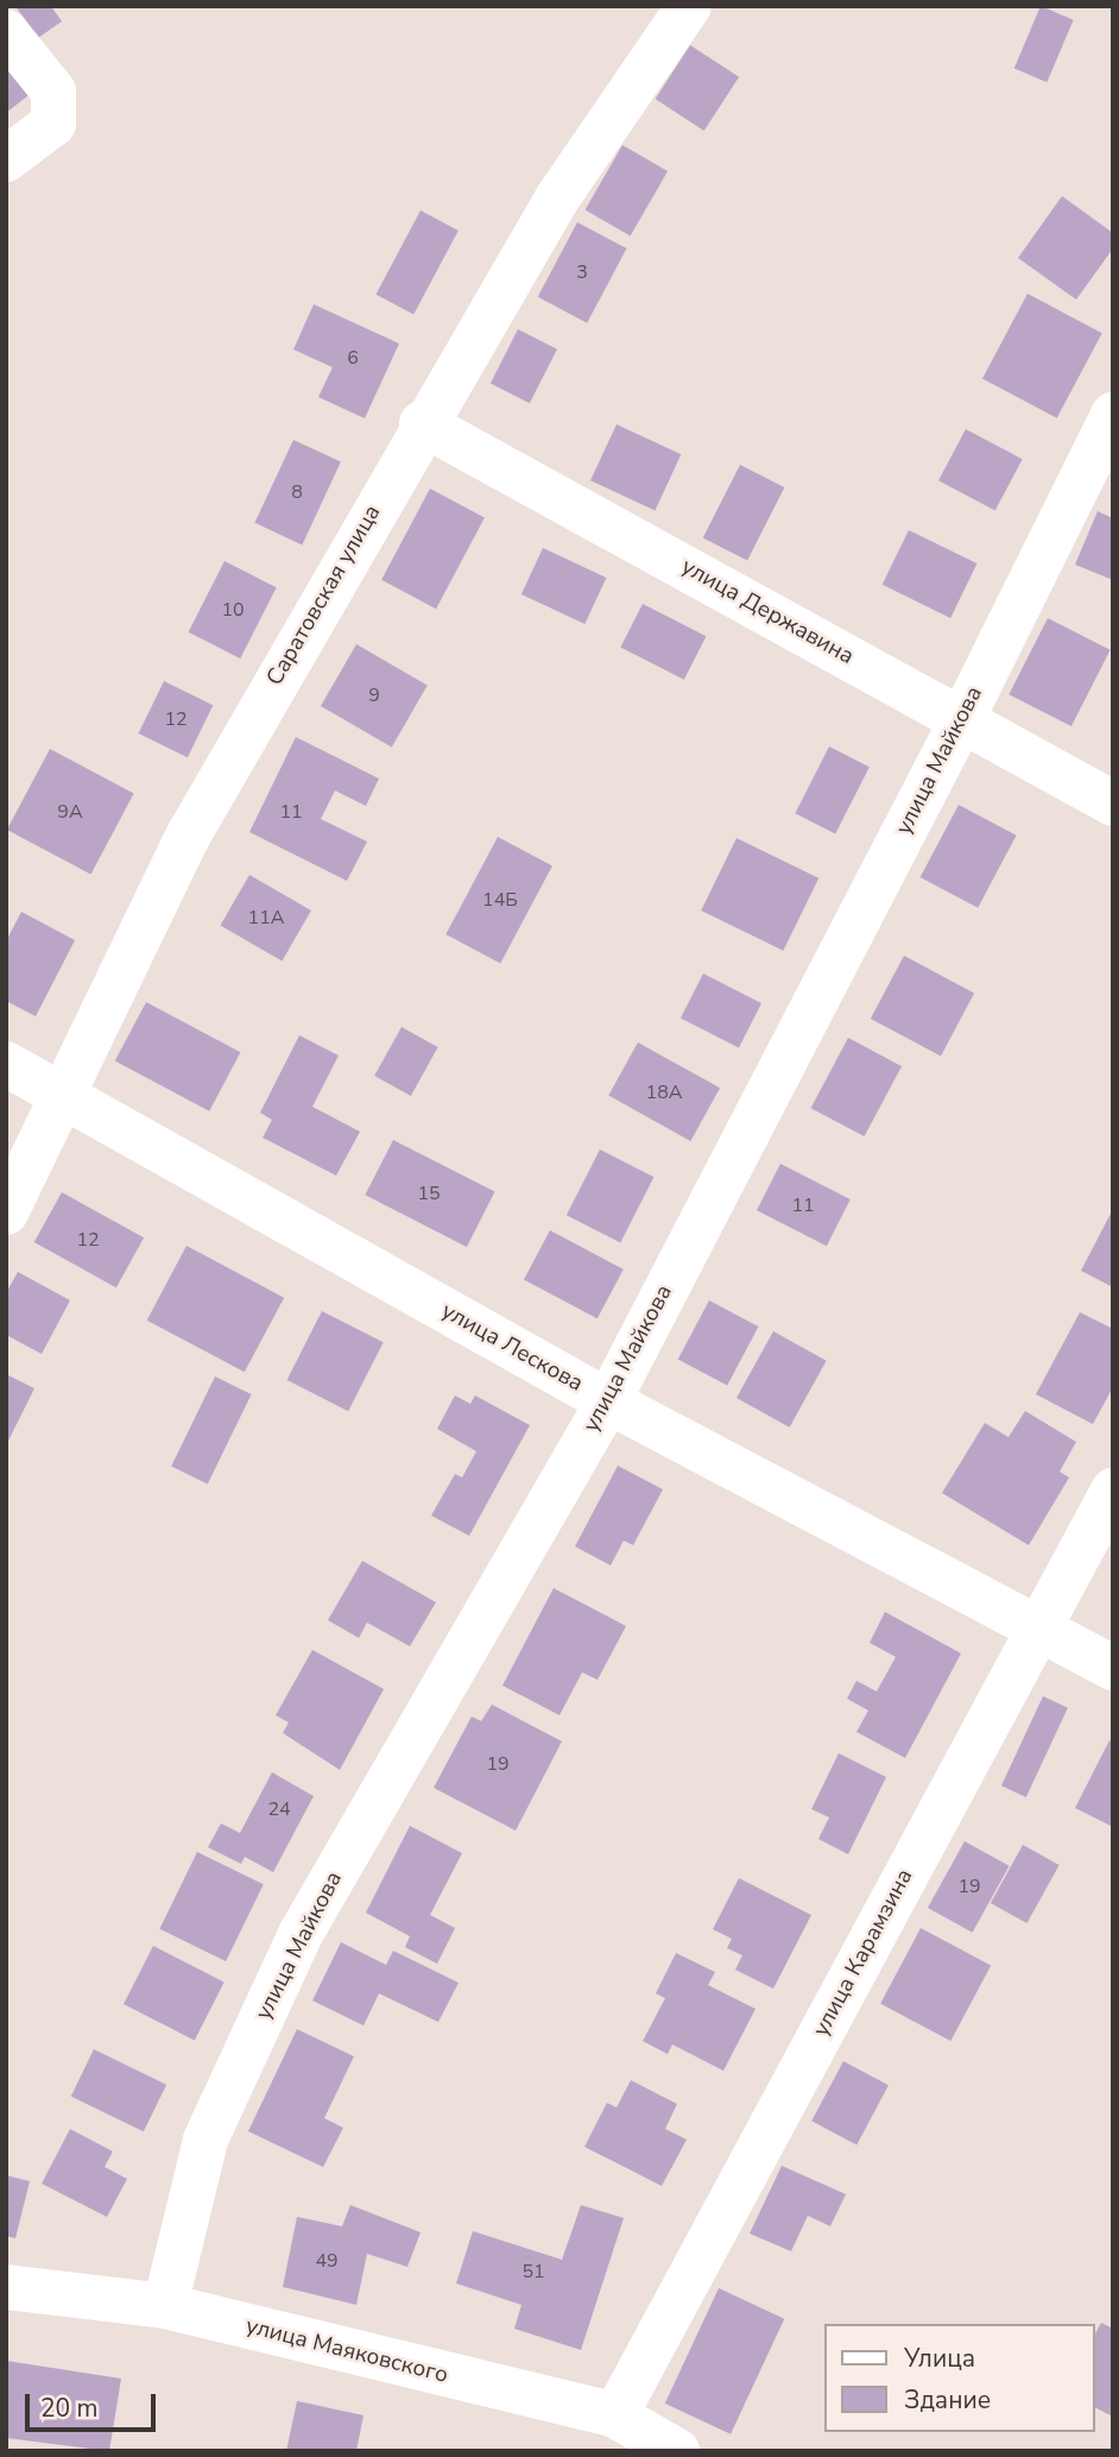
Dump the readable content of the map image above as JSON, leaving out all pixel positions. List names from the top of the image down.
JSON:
{
  "streets": {
    "street": [
      "Саратовская улица",
      "улица Державина",
      "улица Майкова",
      "улица Лескова",
      "улица Карамзина",
      "улица Маяковского"
    ]
  },
  "crossings": [
    ["Саратовская улица", "улица Державина"],
    ["Саратовская улица", "улица Лескова"],
    ["улица Державина", "улица Майкова"],
    ["улица Майкова", "улица Лескова"],
    ["улица Майкова", "улица Маяковского"],
    ["улица Лескова", "улица Карамзина"],
    ["улица Карамзина", "улица Маяковского"]
  ],
  "house_numbers": [
    "3",
    "6",
    "8",
    "10",
    "9",
    "12",
    "9А",
    "11",
    "14Б",
    "11А",
    "18А",
    "15",
    "11",
    "12",
    "19",
    "24",
    "19",
    "49",
    "51"
  ],
  "legend": ["Улица", "Здание"],
  "scale_bar": "20 m"
}
